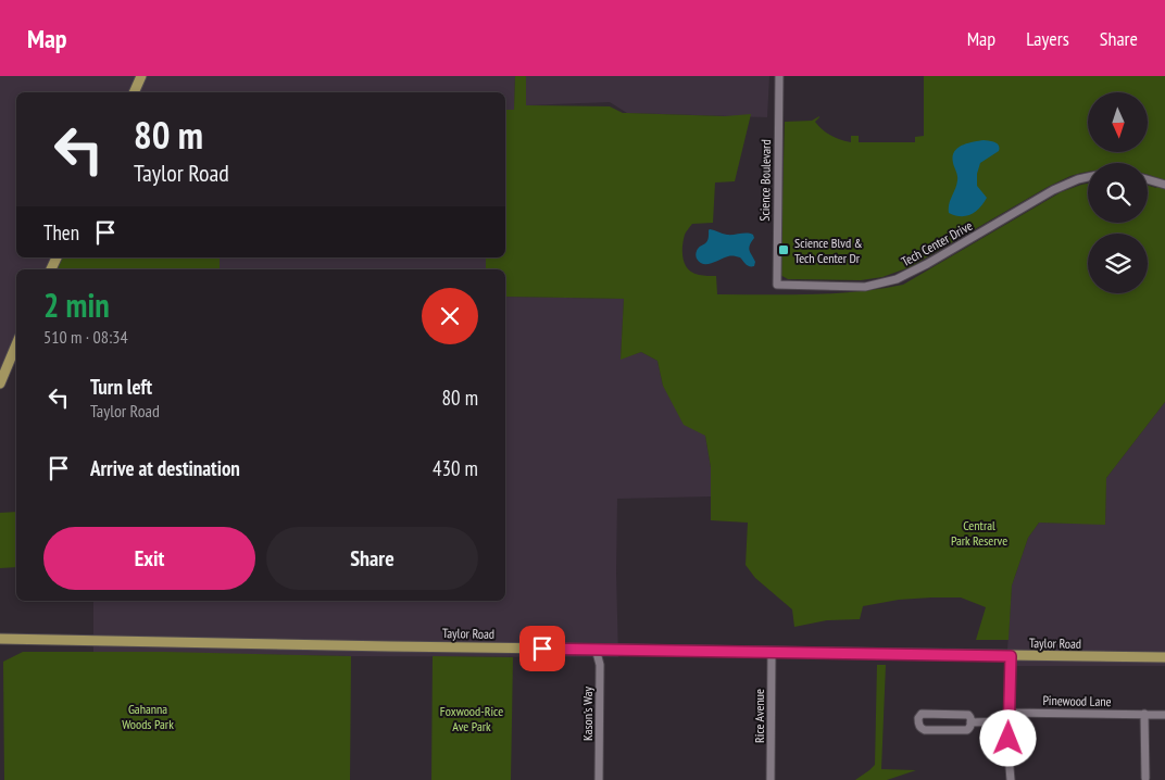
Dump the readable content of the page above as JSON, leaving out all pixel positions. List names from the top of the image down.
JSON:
{
  "streets": {
    "main road": ["Taylor Road"],
    "street": [
      "Science Boulevard",
      "Tech Center Drive",
      "Pinewood Lane",
      "Kason's Way",
      "Rice Avenue"
    ]
  },
  "crossings": [
    ["Science Boulevard", "Tech Center Drive"],
    ["Taylor Road", "Kason's Way"],
    ["Taylor Road", "Rice Avenue"]
  ],
  "parks": ["Central Park Reserve", "Gahanna Woods Park", "Foxwood-Rice Ave Park"],
  "places": {
    "transit": ["Science Blvd & Tech Center Dr"]
  },
  "north": "bottom",
  "page": {
    "header": "Map",
    "nav": ["Map", "Layers", "Share"],
    "turn": ["80 m", "Taylor Road"],
    "then": "Then",
    "heading": ["2 min", "510 m · 08:34"],
    "list": [
      {
        "name": "Turn left",
        "note": "Taylor Road",
        "value": "80 m"
      },
      {
        "name": "Arrive at destination",
        "value": "430 m"
      }
    ],
    "buttons": ["Exit", "Share"]
  }
}
